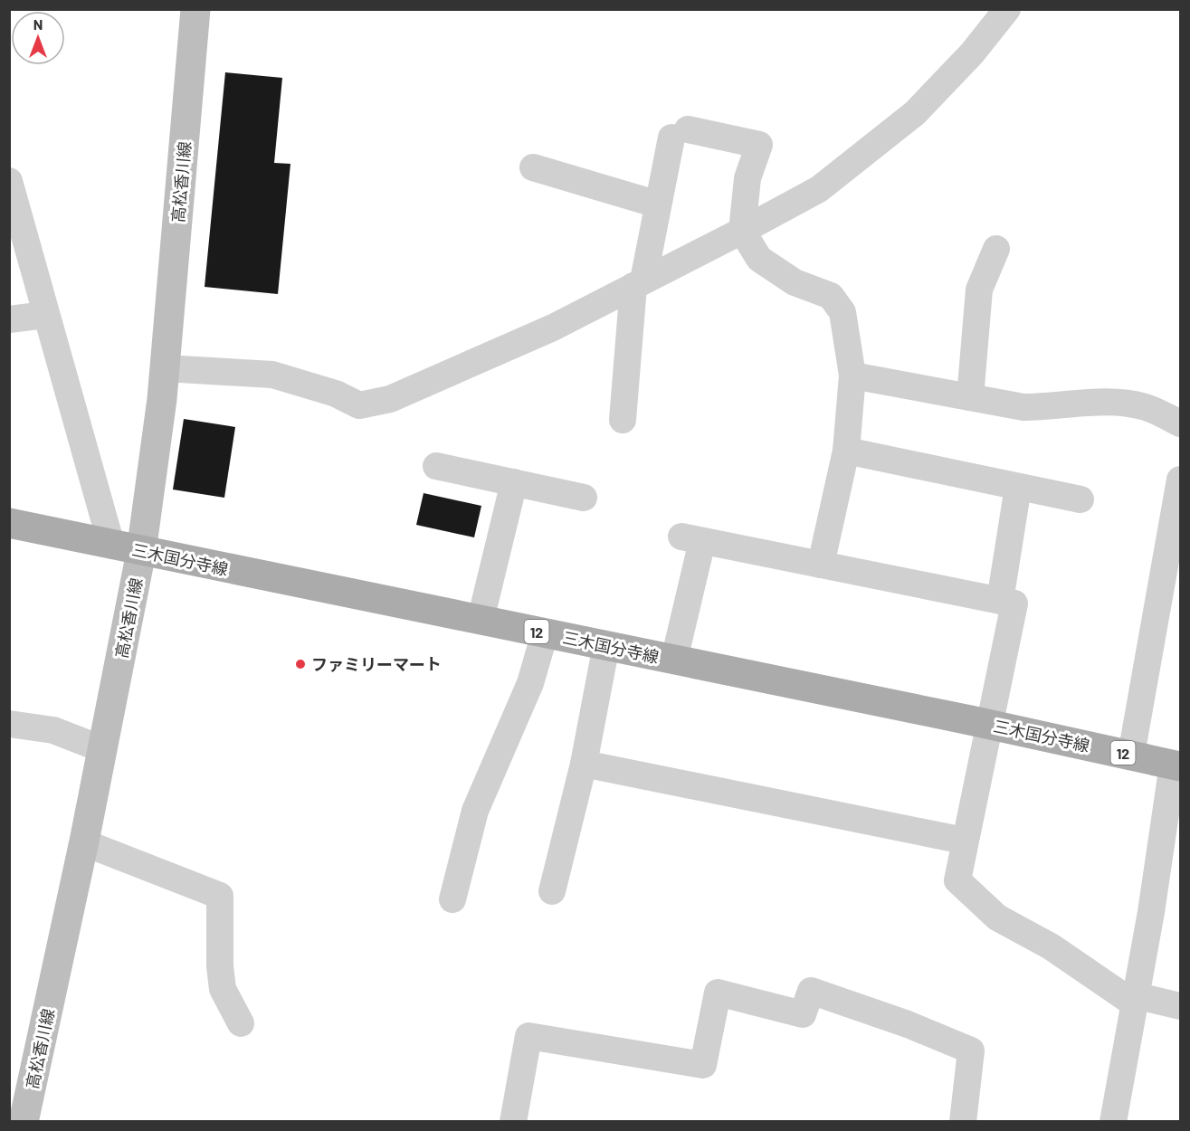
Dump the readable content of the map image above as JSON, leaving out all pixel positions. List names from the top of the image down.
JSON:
{
  "streets": {
    "main road": ["高松香川線", "三木国分寺線", "12"]
  },
  "crossings": [
    ["高松香川線", "三木国分寺線"]
  ],
  "places": ["ファミリーマート"],
  "north": "top"
}
